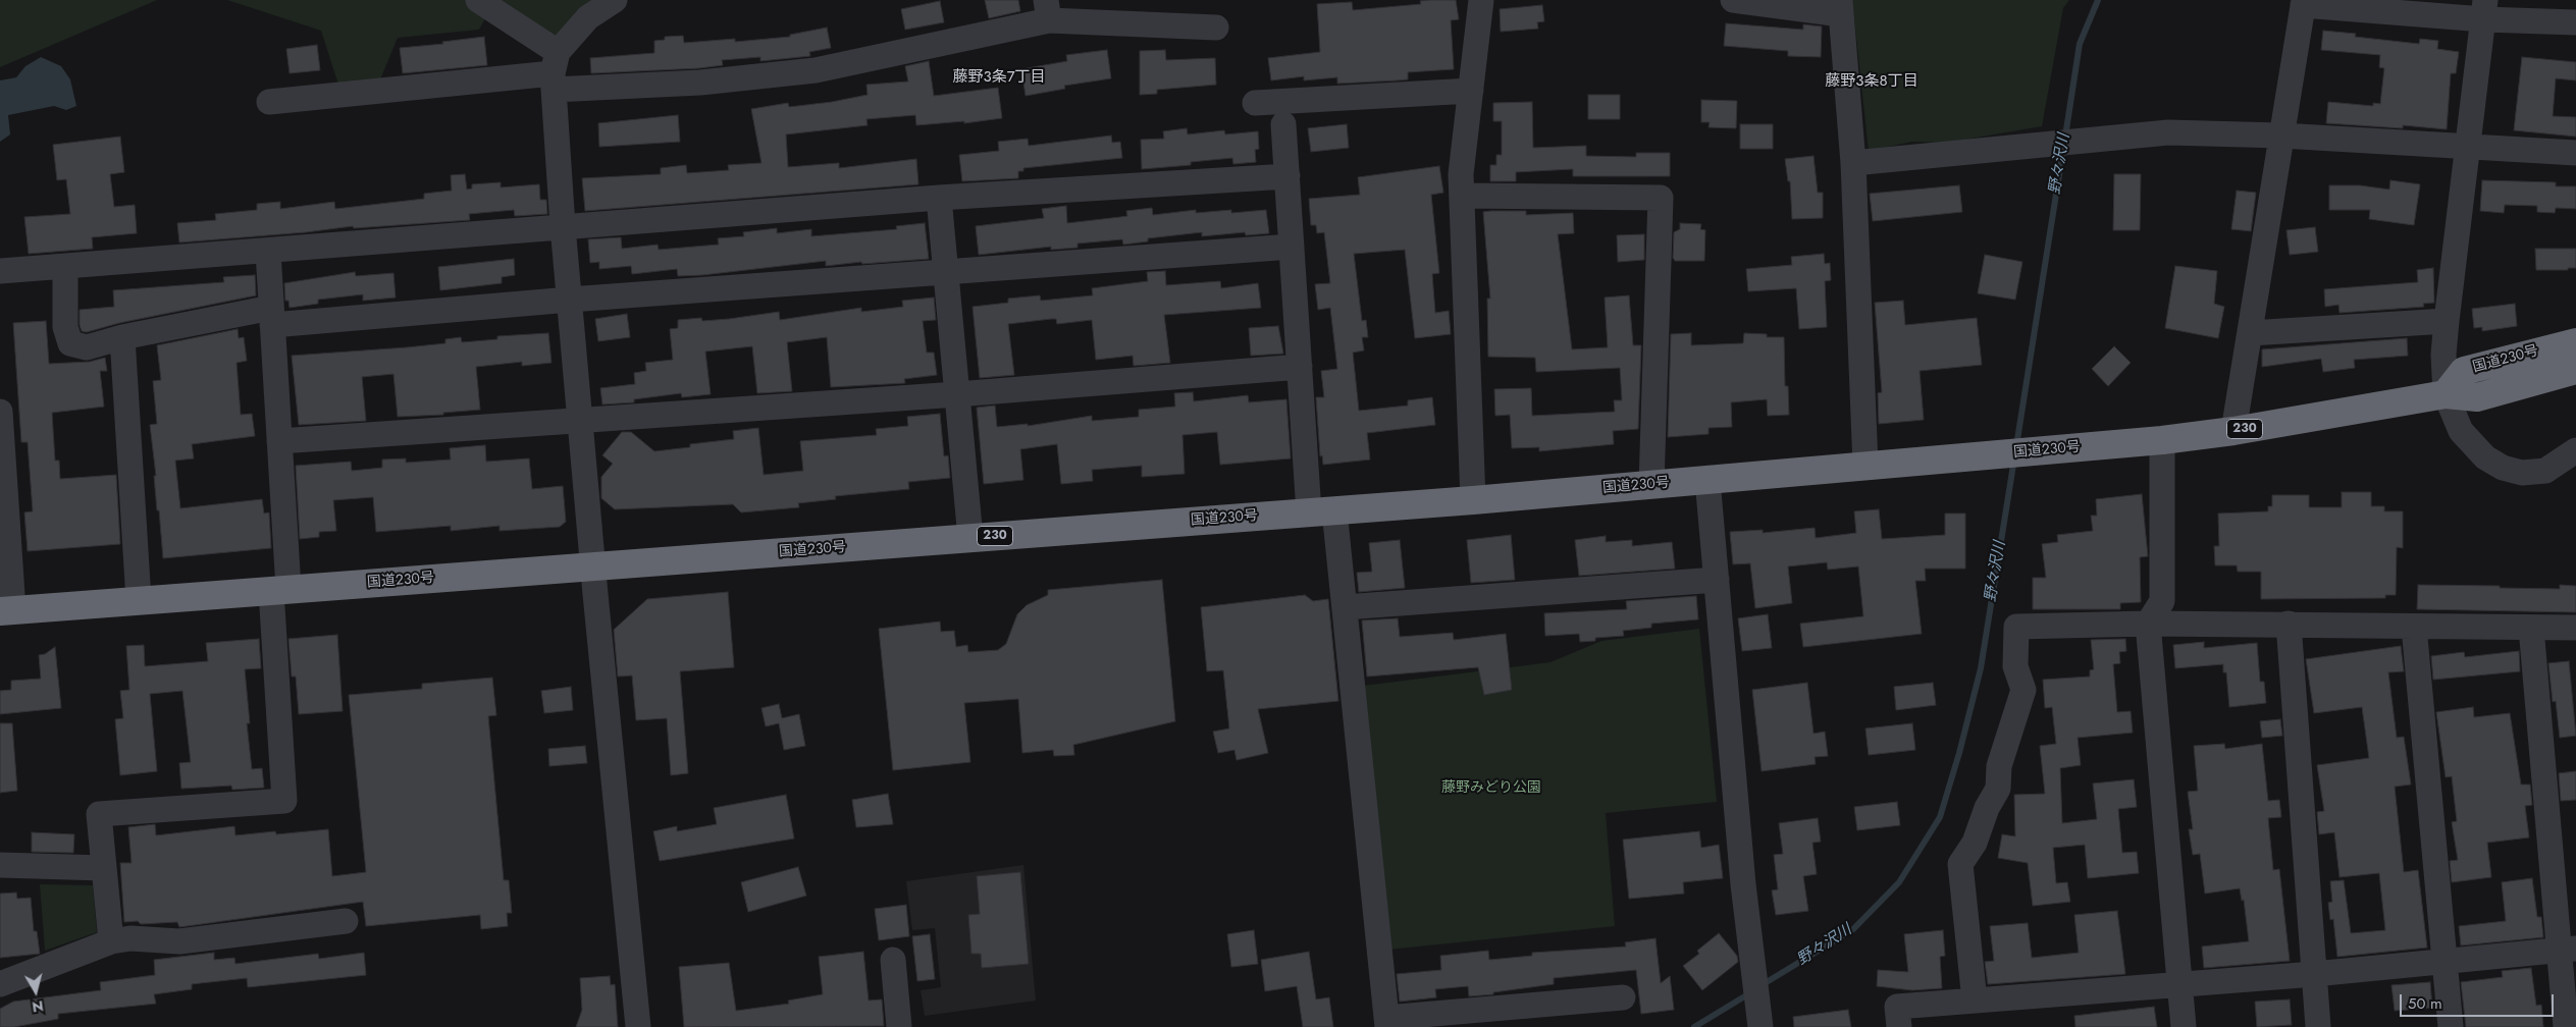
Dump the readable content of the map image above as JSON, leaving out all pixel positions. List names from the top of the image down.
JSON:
{
  "streets": {
    "highway": ["国道230号", "230"]
  },
  "districts": ["藤野3条7丁目", "藤野3条8丁目"],
  "water": ["野々沢川"],
  "parks": ["藤野みどり公園"],
  "scale_bar": "50 m",
  "north": "bottom"
}
